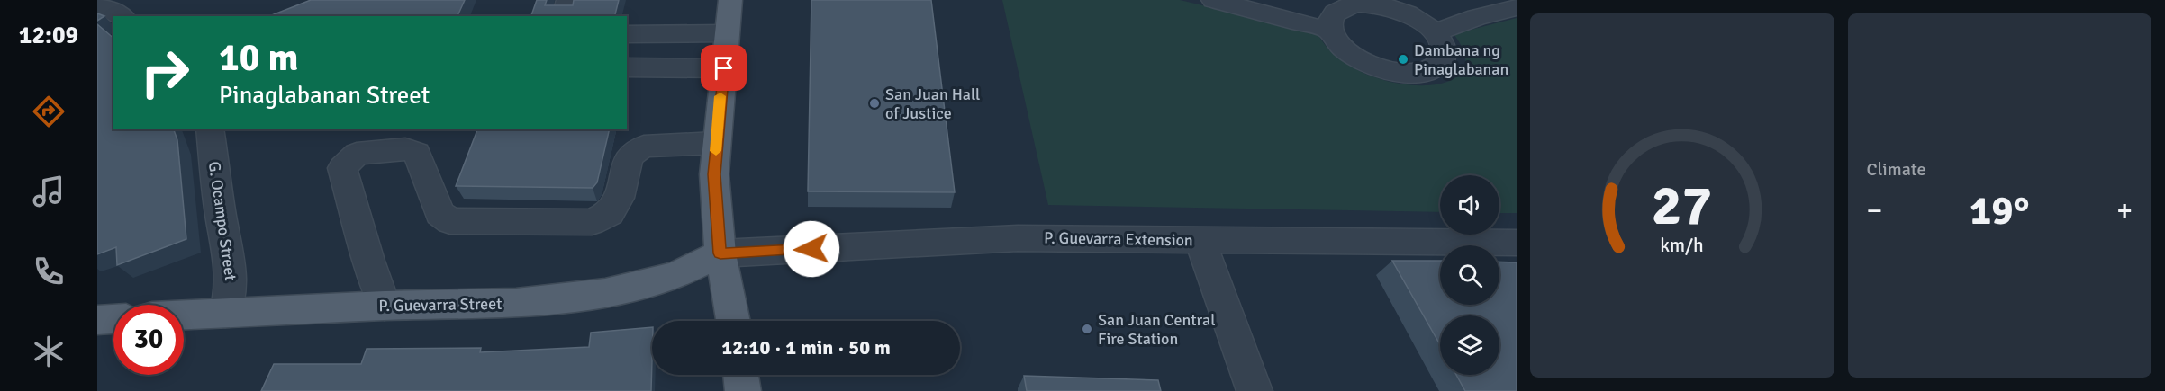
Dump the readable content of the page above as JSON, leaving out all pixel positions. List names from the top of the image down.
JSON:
{
  "streets": {
    "main road": ["P. Guevarra Street"],
    "street": ["G. Ocampo Street", "P. Guevarra Extension"]
  },
  "crossings": [
    ["G. Ocampo Street", "P. Guevarra Street"],
    ["P. Guevarra Extension", "P. Guevarra Street"]
  ],
  "places": ["Dambana ng Pinaglabanan", "San Juan Hall of Justice", "San Juan Central Fire Station"],
  "page": {
    "tabs": "12:09",
    "tile": "Climate",
    "turn": ["10 m", "Pinaglabanan Street"],
    "heat": ["−", "19°", "+"],
    "limit": "30",
    "trip": "12:10 · 1 min · 50 m",
    "gauge": ["27", "km/h"]
  }
}
